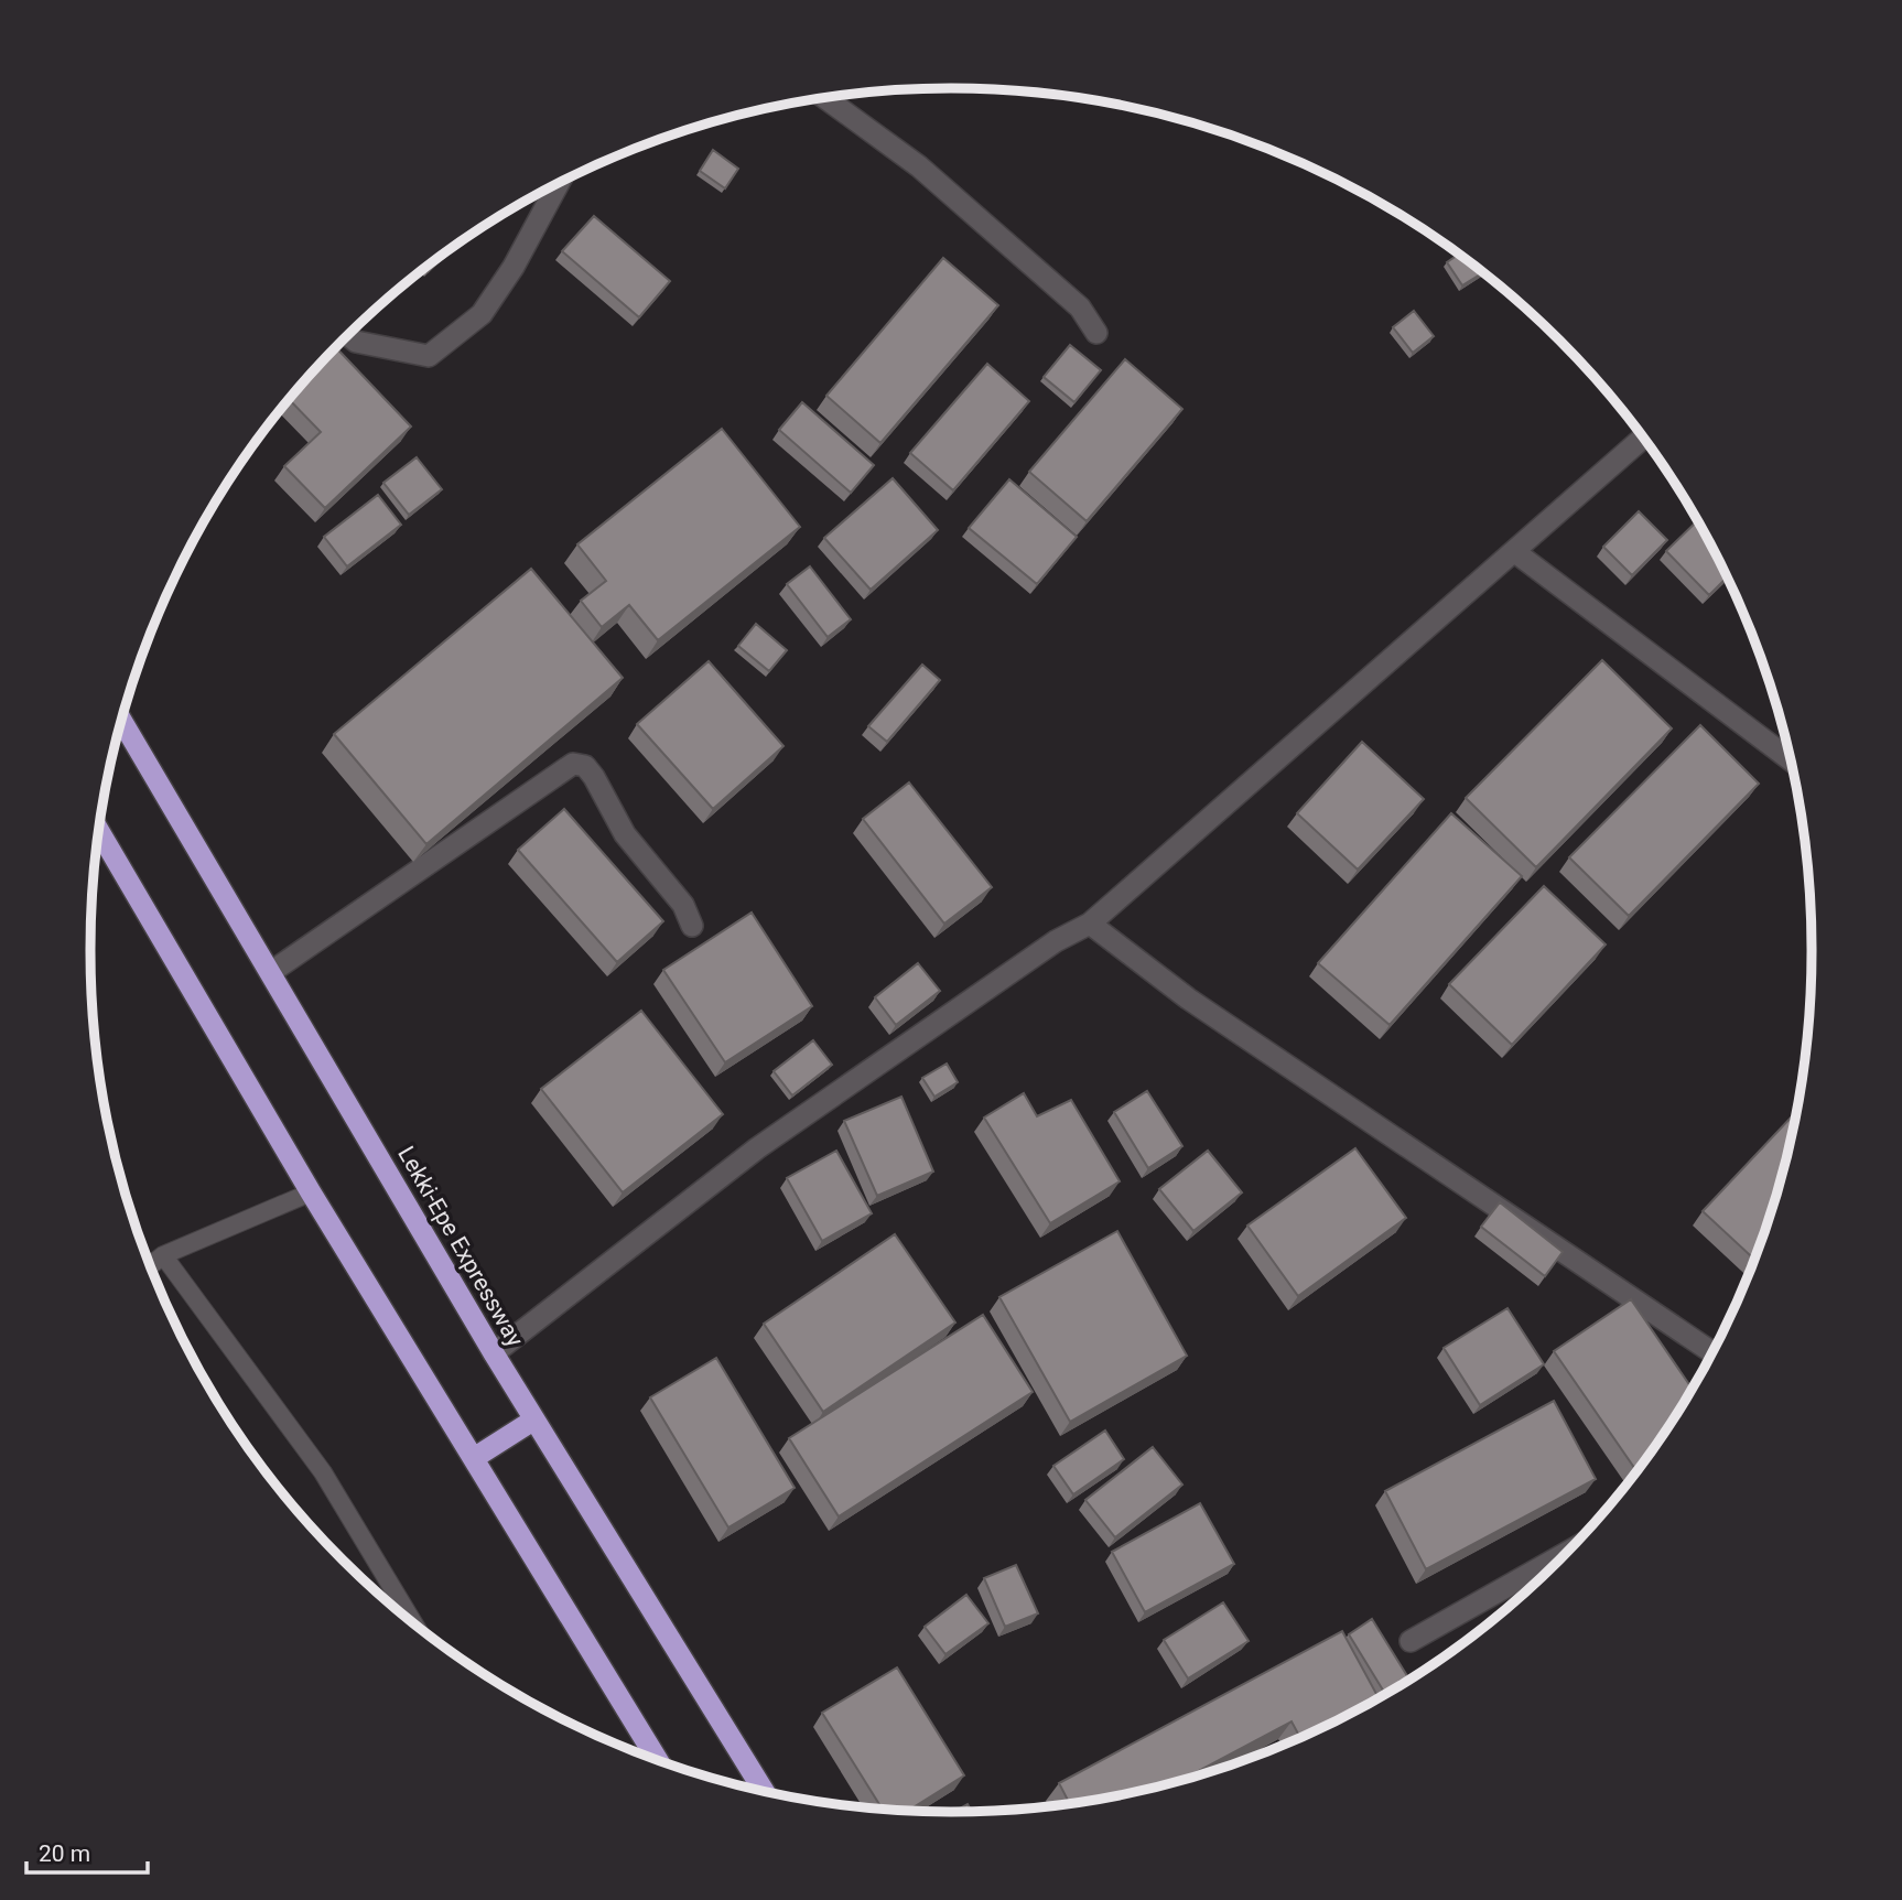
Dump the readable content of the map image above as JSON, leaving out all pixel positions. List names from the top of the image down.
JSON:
{
  "streets": {
    "highway": ["Lekki-Epe Expressway"]
  },
  "scale_bar": "20 m"
}
